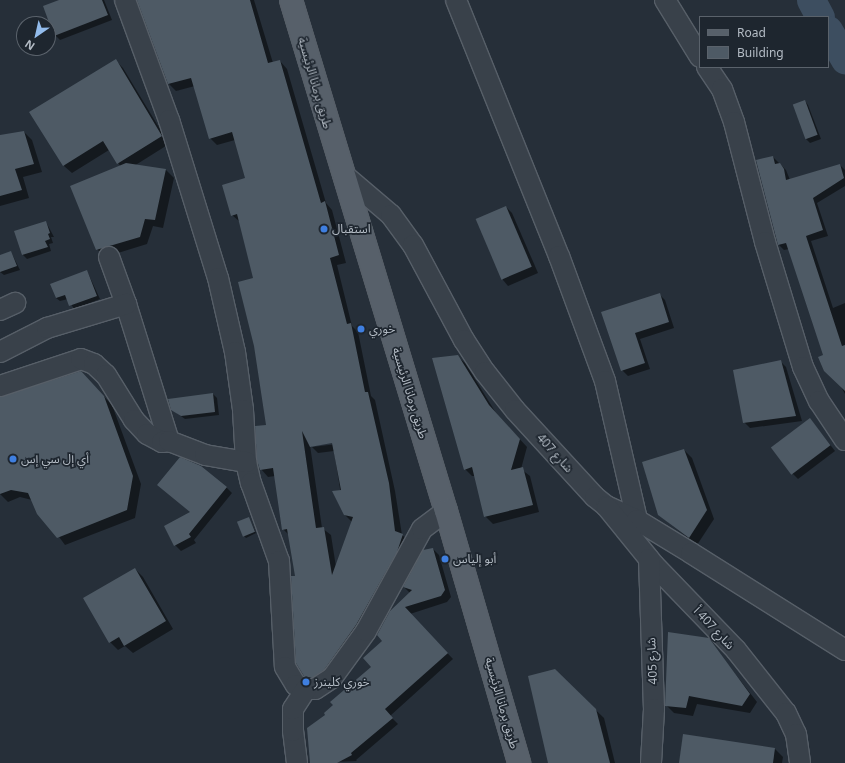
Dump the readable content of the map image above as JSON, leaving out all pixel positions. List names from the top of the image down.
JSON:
{
  "streets": {
    "main road": ["طريق برمانا الرئيسية"],
    "street": ["شارع 407", "شارع 407 أ", "شارع 405"]
  },
  "crossings": [
    ["طريق برمانا الرئيسية", "شارع 407"],
    ["شارع 407", "شارع 407 أ"],
    ["شارع 407 أ", "شارع 405"]
  ],
  "places": [
    "استقبال",
    "خوري",
    "أي إل سي إس",
    "أبو إلياس",
    "خوري كلينرز"
  ],
  "legend": ["Road", "Building"],
  "north": "bottom left"
}
